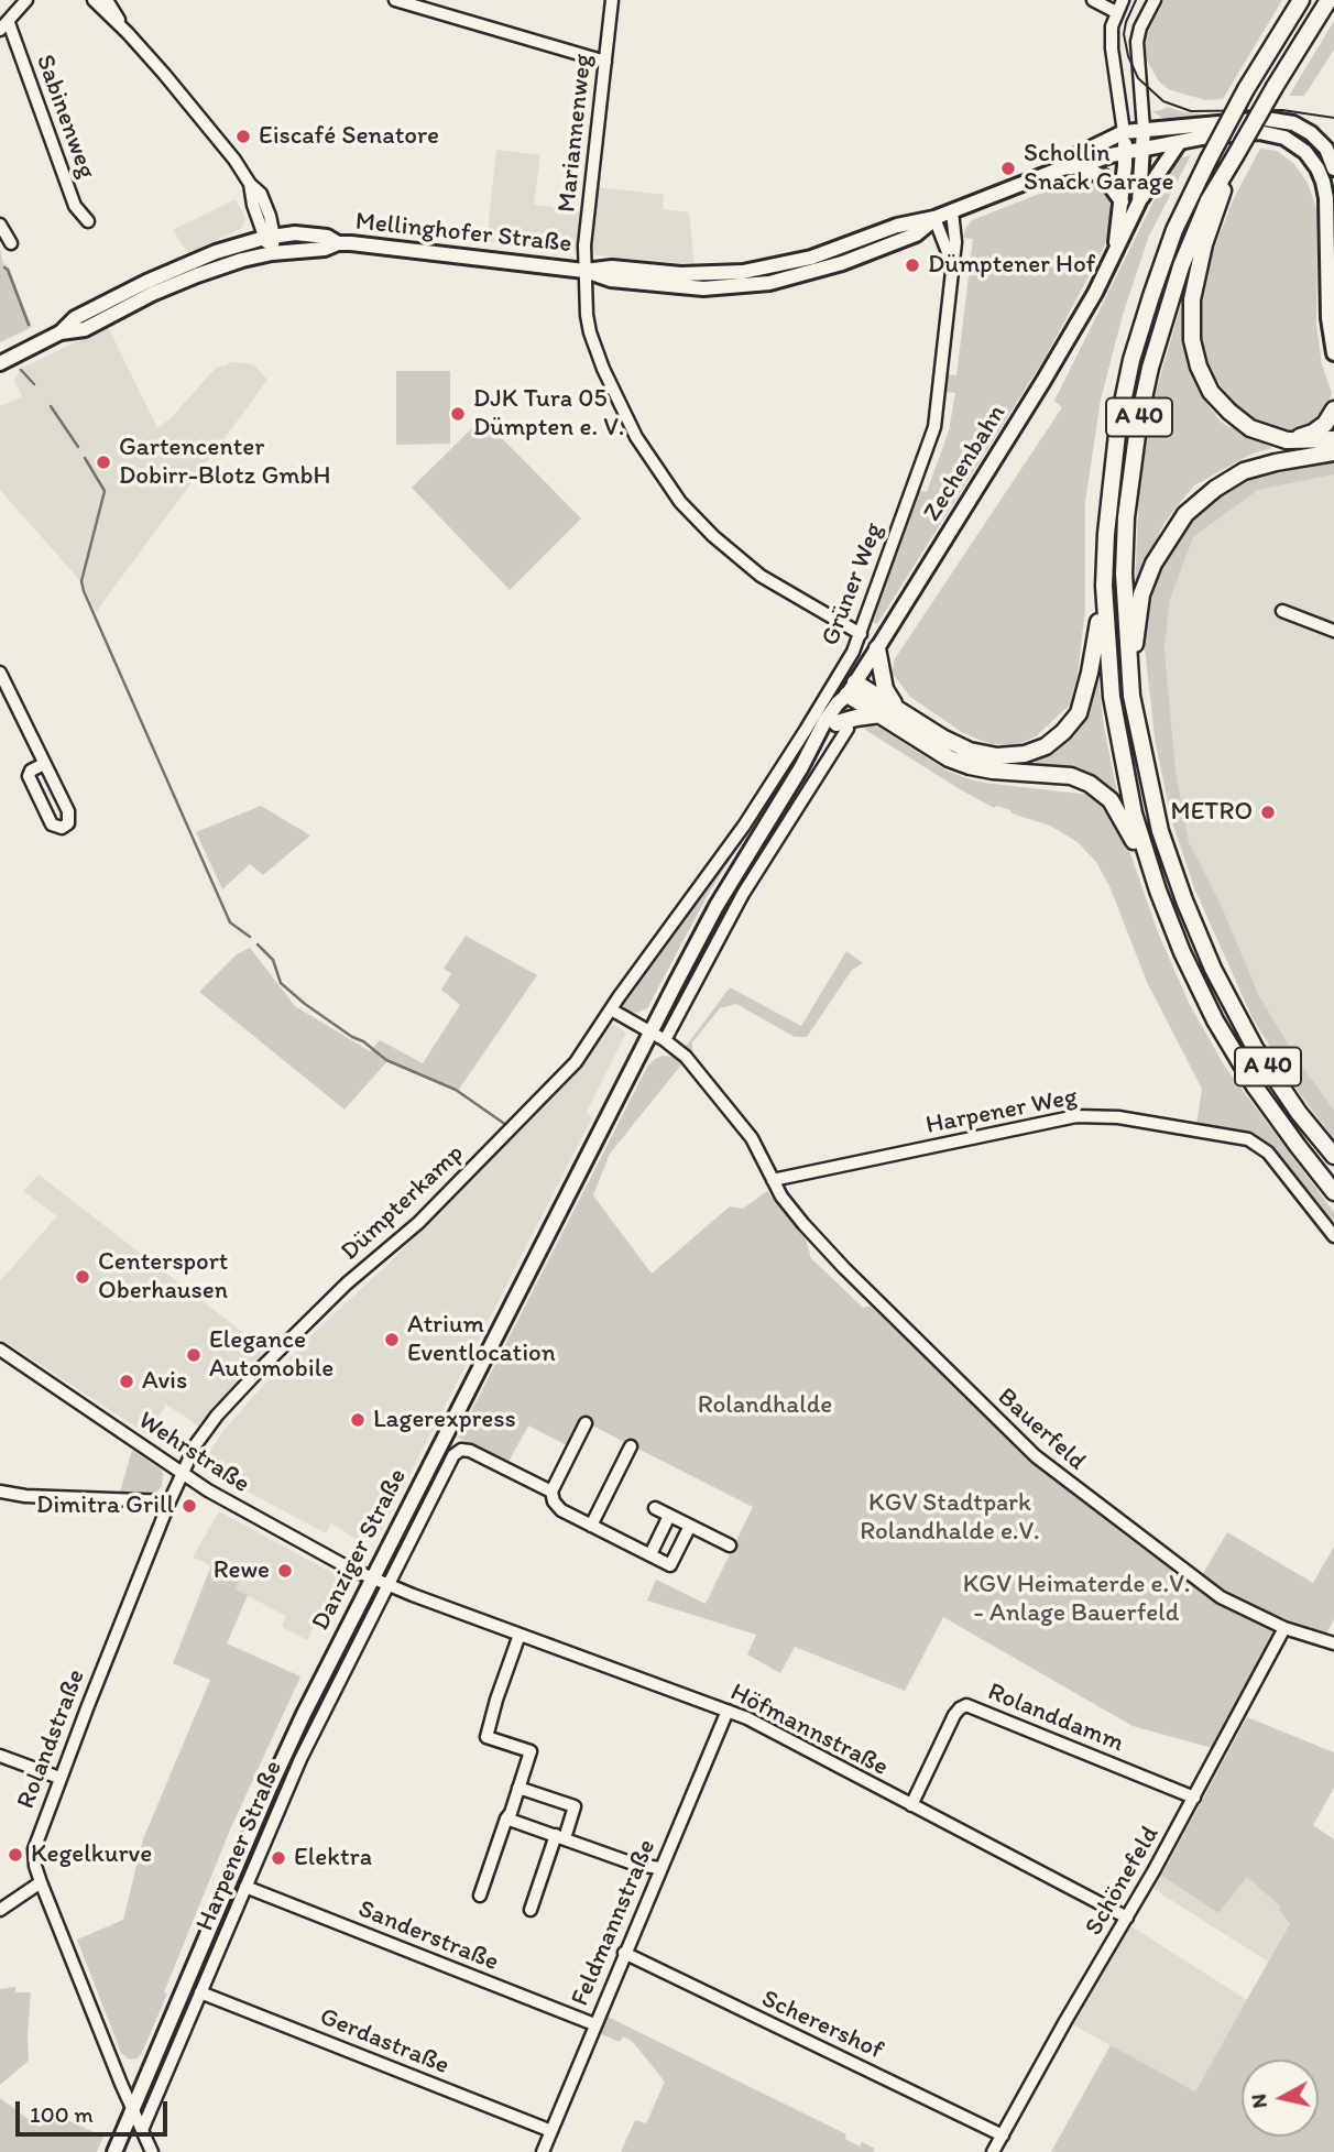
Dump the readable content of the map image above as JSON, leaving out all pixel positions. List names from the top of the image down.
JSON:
{
  "streets": {
    "highway": ["A 40"],
    "main road": ["Mellinghofer Straße", "Zechenbahn", "Danziger Straße"],
    "street": [
      "Sabinenweg",
      "Mariannenweg",
      "Grüner Weg",
      "Harpener Weg",
      "Dümpterkamp",
      "Bauerfeld",
      "Wehrstraße",
      "Rolanddamm",
      "Höfmannstraße",
      "Rolandstraße",
      "Harpener Straße",
      "Schönefeld",
      "Feldmannstraße",
      "Sanderstraße",
      "Scherershof",
      "Gerdastraße"
    ]
  },
  "crossings": [
    ["Mariannenweg", "Mellinghofer Straße"],
    ["Mariannenweg", "Grüner Weg"],
    ["Mellinghofer Straße", "Zechenbahn"],
    ["Mellinghofer Straße", "Grüner Weg"],
    ["Zechenbahn", "Bauerfeld"],
    ["Zechenbahn", "Danziger Straße"],
    ["Grüner Weg", "Dümpterkamp"],
    ["Harpener Weg", "Bauerfeld"],
    ["Dümpterkamp", "Bauerfeld"],
    ["Dümpterkamp", "Wehrstraße"],
    ["Dümpterkamp", "Rolandstraße"],
    ["Bauerfeld", "Danziger Straße"],
    ["Bauerfeld", "Schönefeld"],
    ["Wehrstraße", "Danziger Straße"],
    ["Wehrstraße", "Höfmannstraße"],
    ["Wehrstraße", "Rolandstraße"],
    ["Danziger Straße", "Höfmannstraße"],
    ["Danziger Straße", "Rolandstraße"],
    ["Danziger Straße", "Harpener Straße"],
    ["Rolanddamm", "Höfmannstraße"],
    ["Rolanddamm", "Schönefeld"],
    ["Höfmannstraße", "Harpener Straße"],
    ["Höfmannstraße", "Schönefeld"],
    ["Höfmannstraße", "Feldmannstraße"],
    ["Rolandstraße", "Harpener Straße"],
    ["Harpener Straße", "Sanderstraße"],
    ["Harpener Straße", "Gerdastraße"],
    ["Schönefeld", "Scherershof"],
    ["Feldmannstraße", "Sanderstraße"],
    ["Feldmannstraße", "Scherershof"],
    ["Feldmannstraße", "Gerdastraße"]
  ],
  "parks": ["Rolandhalde", "KGV Stadtpark Rolandhalde e.V.", "KGV Heimaterde e.V. - Anlage Bauerfeld"],
  "places": [
    "Eiscafé Senatore",
    "Schollin Snack Garage",
    "Dümptener Hof",
    "DJK Tura 05 Dümpten e. V.",
    "Gartencenter Dobirr-Blotz GmbH",
    "METRO",
    "Centersport Oberhausen",
    "Atrium Eventlocation",
    "Elegance Automobile",
    "Avis",
    "Lagerexpress",
    "Dimitra Grill",
    "Rewe",
    "Kegelkurve",
    "Elektra"
  ],
  "scale_bar": "100 m",
  "north": "left"
}
